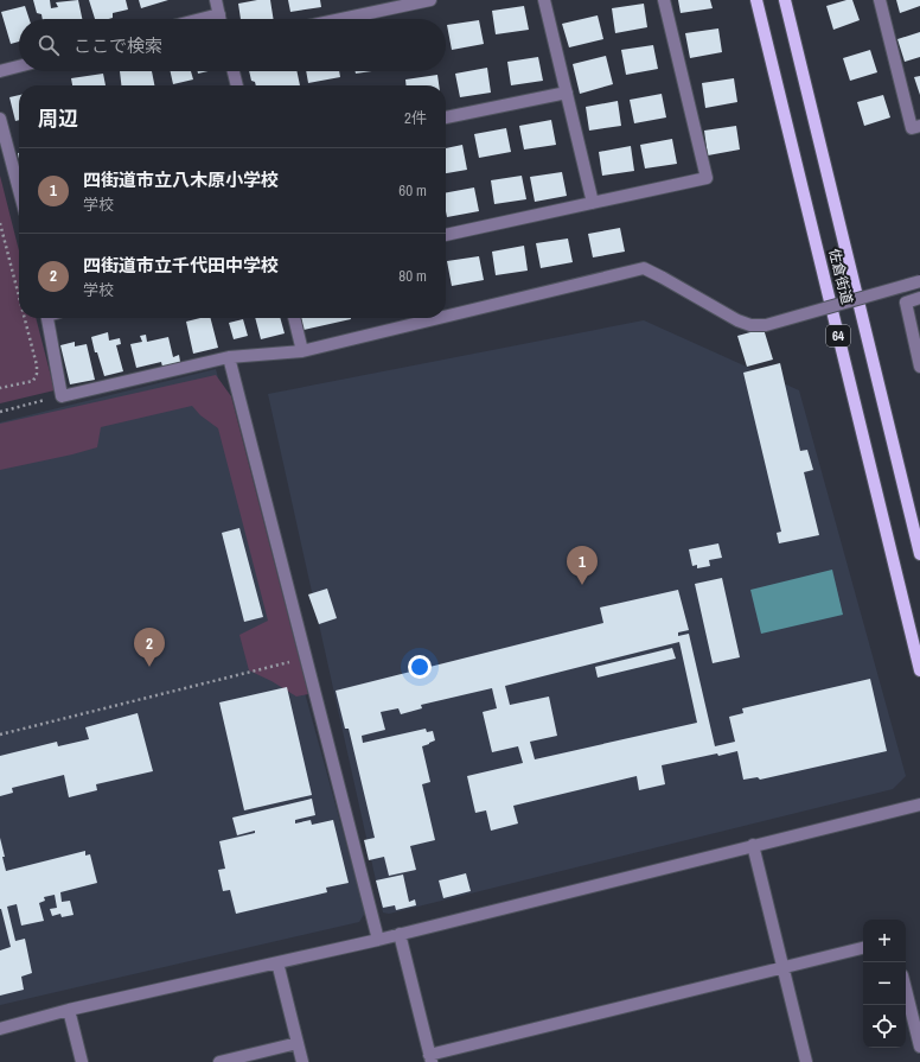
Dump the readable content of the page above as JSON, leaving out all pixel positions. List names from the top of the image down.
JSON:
{
  "streets": {
    "main road": ["佐倉街道", "64"]
  },
  "page": {
    "search": "ここで検索",
    "heading": ["周辺", "2件"],
    "list": [
      {
        "mark": "1",
        "name": "四街道市立八木原小学校",
        "note": "学校",
        "value": "60 m"
      },
      {
        "mark": "2",
        "name": "四街道市立千代田中学校",
        "note": "学校",
        "value": "80 m"
      }
    ],
    "pins": ["1", "2"],
    "map_buttons": ["+", "−"]
  }
}
